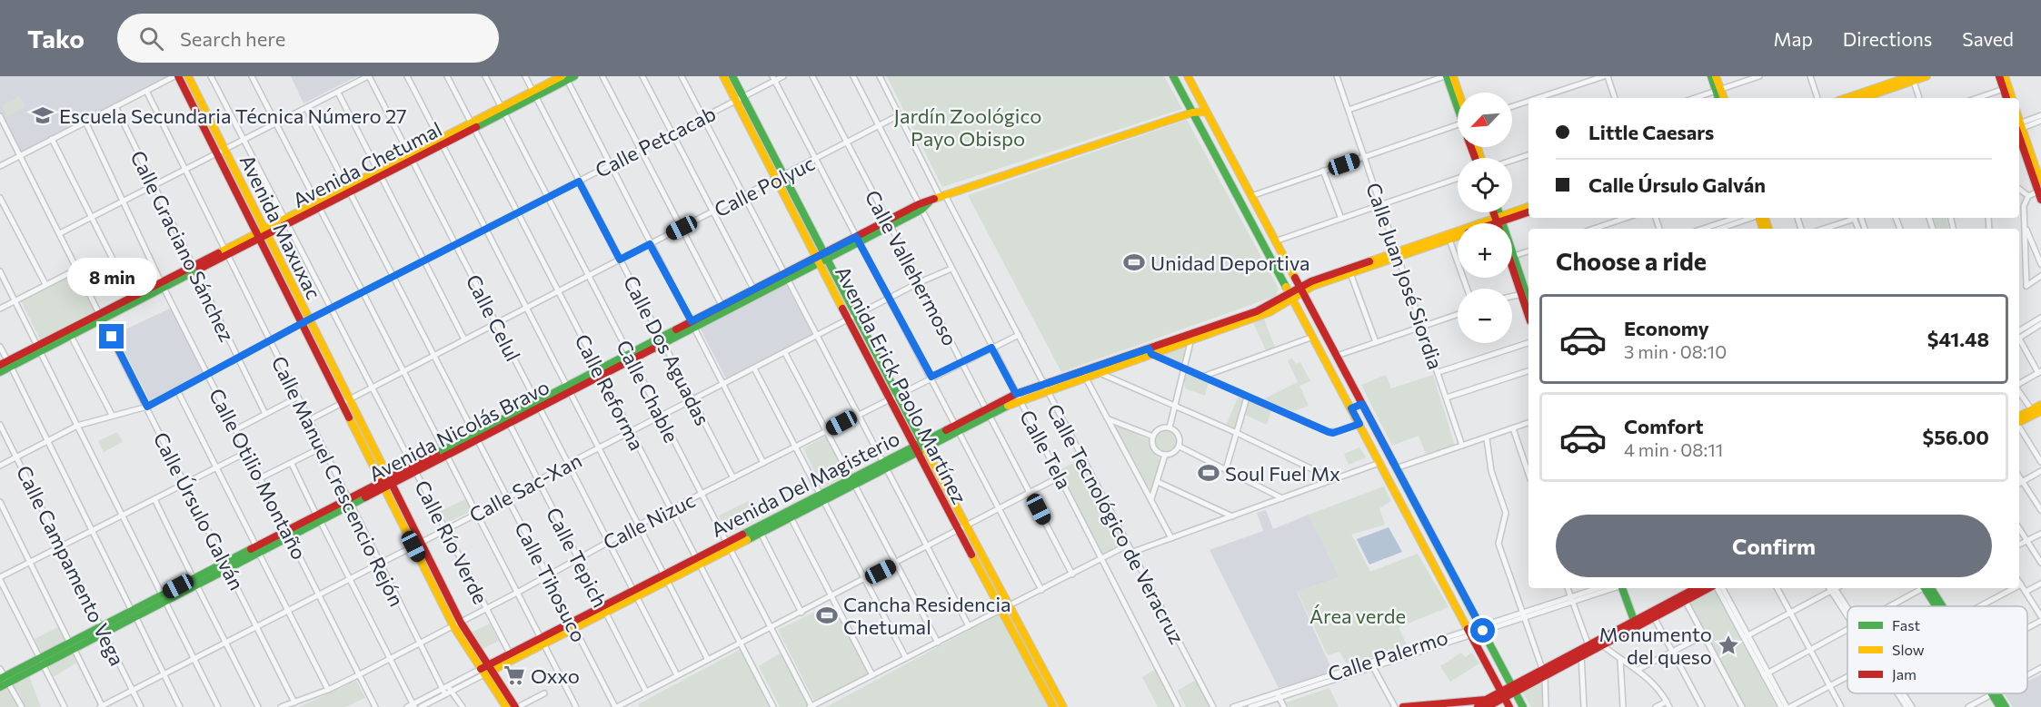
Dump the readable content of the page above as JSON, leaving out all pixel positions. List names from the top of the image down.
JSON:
{
  "streets": {
    "main road": [
      "Avenida Chetumal",
      "Avenida Maxuxac",
      "Avenida Erick Paolo Martínez",
      "Avenida Nicolás Bravo",
      "Avenida Del Magisterio"
    ],
    "street": [
      "Calle Petcacab",
      "Calle Polyuc",
      "Calle Graciano Sánchez",
      "Calle Vallehermoso",
      "Calle Juan José Siordia",
      "Calle Celul",
      "Calle Dos Aguadas",
      "Calle Chable",
      "Calle Reforma",
      "Calle Tela",
      "Calle Otilio Montaño",
      "Calle Manuel Crescencio Rejón",
      "Calle Sac-Xan",
      "Calle Úrsulo Galván",
      "Calle Nizuc",
      "Calle Tecnológico de Veracruz",
      "Calle Río Verde",
      "Calle Tepich",
      "Calle Campamento Vega",
      "Calle Tihosuco",
      "Calle Palermo"
    ]
  },
  "crossings": [
    ["Calle Petcacab", "Avenida Maxuxac"],
    ["Calle Petcacab", "Calle Graciano Sánchez"],
    ["Calle Petcacab", "Calle Celul"],
    ["Calle Petcacab", "Calle Dos Aguadas"],
    ["Calle Petcacab", "Avenida Erick Paolo Martínez"],
    ["Calle Petcacab", "Calle Chable"],
    ["Calle Petcacab", "Calle Reforma"],
    ["Calle Petcacab", "Calle Otilio Montaño"],
    ["Calle Petcacab", "Calle Manuel Crescencio Rejón"],
    ["Calle Petcacab", "Calle Úrsulo Galván"],
    ["Calle Petcacab", "Calle Río Verde"],
    ["Calle Petcacab", "Calle Campamento Vega"],
    ["Calle Petcacab", "Calle Tihosuco"],
    ["Avenida Chetumal", "Avenida Maxuxac"],
    ["Avenida Chetumal", "Calle Graciano Sánchez"],
    ["Avenida Chetumal", "Calle Celul"],
    ["Avenida Chetumal", "Calle Dos Aguadas"],
    ["Avenida Chetumal", "Calle Chable"],
    ["Avenida Chetumal", "Calle Reforma"],
    ["Avenida Chetumal", "Calle Otilio Montaño"],
    ["Avenida Chetumal", "Calle Manuel Crescencio Rejón"],
    ["Avenida Chetumal", "Calle Úrsulo Galván"],
    ["Avenida Chetumal", "Calle Río Verde"],
    ["Avenida Chetumal", "Calle Tihosuco"],
    ["Calle Polyuc", "Avenida Maxuxac"],
    ["Calle Polyuc", "Calle Vallehermoso"],
    ["Calle Polyuc", "Calle Celul"],
    ["Calle Polyuc", "Calle Dos Aguadas"],
    ["Calle Polyuc", "Avenida Erick Paolo Martínez"],
    ["Calle Polyuc", "Calle Chable"],
    ["Calle Polyuc", "Calle Reforma"],
    ["Calle Polyuc", "Calle Tela"],
    ["Calle Polyuc", "Calle Manuel Crescencio Rejón"],
    ["Calle Polyuc", "Calle Tecnológico de Veracruz"],
    ["Calle Polyuc", "Calle Río Verde"],
    ["Calle Polyuc", "Calle Tihosuco"],
    ["Avenida Maxuxac", "Avenida Nicolás Bravo"],
    ["Avenida Maxuxac", "Avenida Del Magisterio"],
    ["Avenida Maxuxac", "Calle Sac-Xan"],
    ["Avenida Maxuxac", "Calle Nizuc"],
    ["Calle Vallehermoso", "Avenida Nicolás Bravo"],
    ["Calle Vallehermoso", "Avenida Del Magisterio"],
    ["Calle Vallehermoso", "Calle Sac-Xan"],
    ["Calle Vallehermoso", "Calle Nizuc"],
    ["Calle Juan José Siordia", "Avenida Del Magisterio"],
    ["Calle Celul", "Avenida Nicolás Bravo"],
    ["Calle Celul", "Avenida Del Magisterio"],
    ["Calle Celul", "Calle Sac-Xan"],
    ["Calle Celul", "Calle Nizuc"],
    ["Calle Dos Aguadas", "Avenida Nicolás Bravo"],
    ["Calle Dos Aguadas", "Calle Sac-Xan"],
    ["Calle Dos Aguadas", "Calle Nizuc"],
    ["Avenida Erick Paolo Martínez", "Avenida Nicolás Bravo"],
    ["Avenida Erick Paolo Martínez", "Avenida Del Magisterio"],
    ["Avenida Erick Paolo Martínez", "Calle Sac-Xan"],
    ["Avenida Erick Paolo Martínez", "Calle Nizuc"],
    ["Calle Chable", "Avenida Nicolás Bravo"],
    ["Calle Chable", "Avenida Del Magisterio"],
    ["Calle Chable", "Calle Sac-Xan"],
    ["Calle Chable", "Calle Nizuc"],
    ["Calle Reforma", "Avenida Nicolás Bravo"],
    ["Calle Reforma", "Avenida Del Magisterio"],
    ["Calle Reforma", "Calle Sac-Xan"],
    ["Calle Reforma", "Calle Nizuc"],
    ["Avenida Nicolás Bravo", "Calle Tela"],
    ["Avenida Nicolás Bravo", "Calle Otilio Montaño"],
    ["Avenida Nicolás Bravo", "Calle Manuel Crescencio Rejón"],
    ["Avenida Nicolás Bravo", "Calle Úrsulo Galván"],
    ["Avenida Nicolás Bravo", "Calle Tecnológico de Veracruz"],
    ["Avenida Nicolás Bravo", "Calle Río Verde"],
    ["Avenida Nicolás Bravo", "Calle Tepich"],
    ["Avenida Nicolás Bravo", "Calle Campamento Vega"],
    ["Avenida Nicolás Bravo", "Calle Tihosuco"],
    ["Calle Tela", "Avenida Del Magisterio"],
    ["Calle Tela", "Calle Sac-Xan"],
    ["Calle Tela", "Calle Nizuc"],
    ["Calle Otilio Montaño", "Calle Sac-Xan"],
    ["Calle Otilio Montaño", "Calle Nizuc"],
    ["Calle Manuel Crescencio Rejón", "Avenida Del Magisterio"],
    ["Calle Manuel Crescencio Rejón", "Calle Sac-Xan"],
    ["Calle Manuel Crescencio Rejón", "Calle Nizuc"],
    ["Avenida Del Magisterio", "Calle Tecnológico de Veracruz"],
    ["Avenida Del Magisterio", "Calle Río Verde"],
    ["Avenida Del Magisterio", "Calle Tepich"],
    ["Avenida Del Magisterio", "Calle Tihosuco"],
    ["Calle Sac-Xan", "Calle Úrsulo Galván"],
    ["Calle Sac-Xan", "Calle Río Verde"],
    ["Calle Sac-Xan", "Calle Tepich"],
    ["Calle Sac-Xan", "Calle Campamento Vega"],
    ["Calle Sac-Xan", "Calle Tihosuco"],
    ["Calle Úrsulo Galván", "Calle Nizuc"],
    ["Calle Nizuc", "Calle Tecnológico de Veracruz"],
    ["Calle Nizuc", "Calle Río Verde"],
    ["Calle Nizuc", "Calle Tepich"],
    ["Calle Nizuc", "Calle Tihosuco"]
  ],
  "parks": ["Jardín Zoológico Payo Obispo", "Área verde"],
  "places": {
    "school or university": ["Escuela Secundaria Técnica Número 27"],
    "sports": ["Unidad Deportiva", "Soul Fuel Mx", "Cancha Residencia Chetumal"],
    "place": ["Monumento del queso"],
    "supermarket": ["Oxxo"]
  },
  "legend": ["Fast", "Slow", "Jam"],
  "north": "bottom left",
  "page": {
    "header": "Tako",
    "search": "Search here",
    "nav": ["Map", "Directions", "Saved"],
    "map_buttons": ["+", "−"],
    "banner": ["Little Caesars", "Calle Úrsulo Galván"],
    "heading": "Choose a ride",
    "bubble": "8 min",
    "list": [
      {
        "name": "Economy",
        "note": "3 min · 08:10",
        "value": "$41.48"
      },
      {
        "name": "Comfort",
        "note": "4 min · 08:11",
        "value": "$56.00"
      }
    ],
    "buttons": "Confirm"
  }
}
